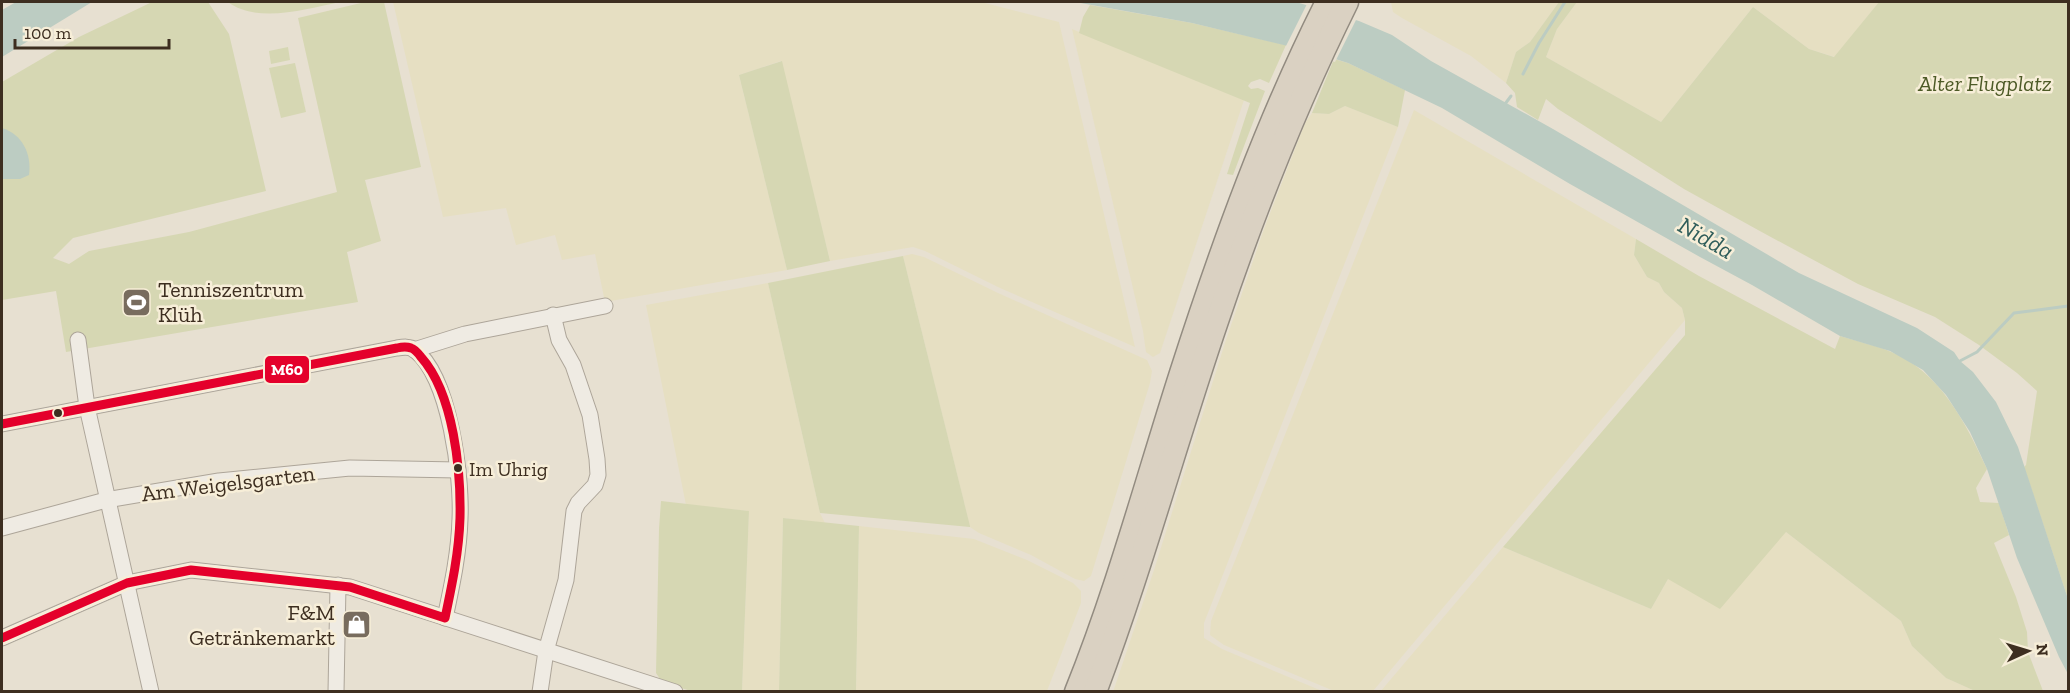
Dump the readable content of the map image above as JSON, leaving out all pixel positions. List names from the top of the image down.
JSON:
{
  "streets": {
    "street": ["Am Weigelsgarten"]
  },
  "water": ["Nidda"],
  "parks": ["Alter Flugplatz"],
  "places": {
    "sports": ["Tenniszentrum Klüh"],
    "other": ["Im Uhrig"],
    "shop": ["F&M Getränkemarkt"]
  },
  "lines": ["transit line M60"],
  "scale_bar": "100 m",
  "north": "right"
}
